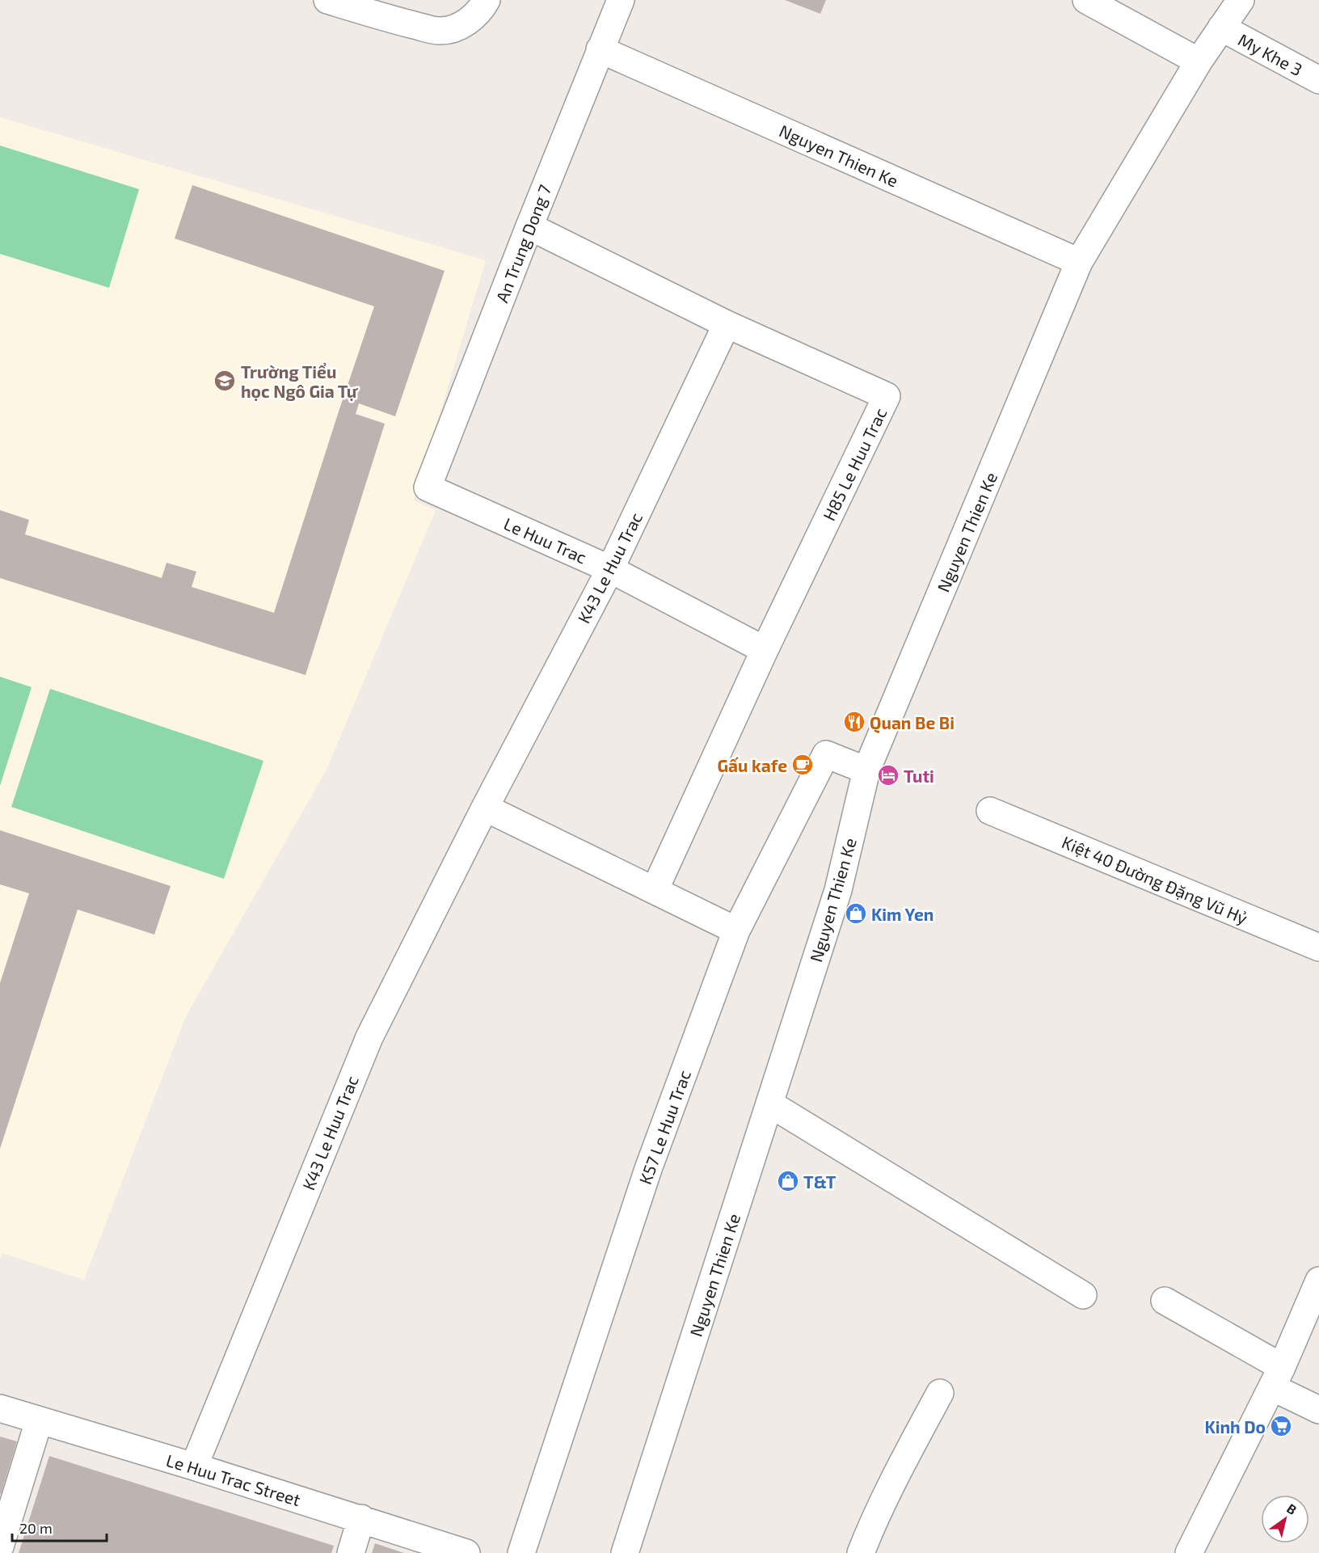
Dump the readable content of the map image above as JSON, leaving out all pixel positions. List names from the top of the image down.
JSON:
{
  "streets": {
    "street": [
      "My Khe 3",
      "Nguyen Thien Ke",
      "An Trung Dong 7",
      "H85 Le Huu Trac",
      "Le Huu Trac",
      "K43 Le Huu Trac",
      "Kiệt 40 Đường Đặng Vũ Hỷ",
      "K57 Le Huu Trac",
      "Le Huu Trac Street"
    ]
  },
  "crossings": [
    ["My Khe 3", "Nguyen Thien Ke"],
    ["Nguyen Thien Ke", "An Trung Dong 7"],
    ["Nguyen Thien Ke", "K57 Le Huu Trac"],
    ["An Trung Dong 7", "H85 Le Huu Trac"],
    ["An Trung Dong 7", "Le Huu Trac"],
    ["H85 Le Huu Trac", "Le Huu Trac"],
    ["H85 Le Huu Trac", "K43 Le Huu Trac"],
    ["Le Huu Trac", "K43 Le Huu Trac"],
    ["K43 Le Huu Trac", "Le Huu Trac Street"]
  ],
  "places": {
    "school or university": ["Trường Tiểu học Ngô Gia Tự"],
    "restaurant": ["Quan Be Bi"],
    "cafe": ["Gấu kafe"],
    "hotel": ["Tuti"],
    "shop": ["Kim Yen", "T&T"],
    "supermarket": ["Kinh Do"]
  },
  "scale_bar": "20 m",
  "north": "top right"
}
